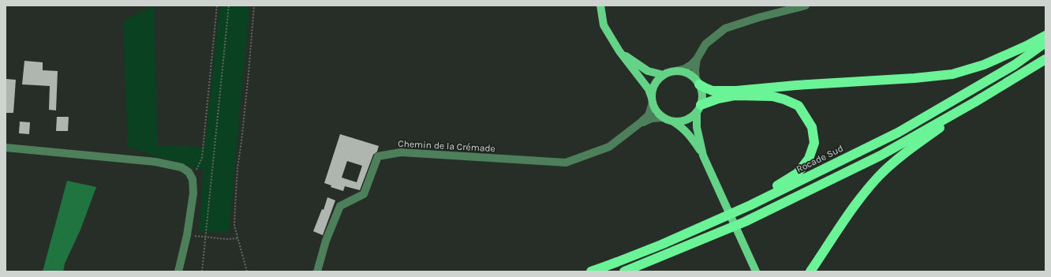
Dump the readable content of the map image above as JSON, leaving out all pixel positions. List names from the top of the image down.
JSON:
{
  "streets": {
    "highway": ["Rocade Sud"],
    "street": ["Chemin de la Crémade"]
  }
}
